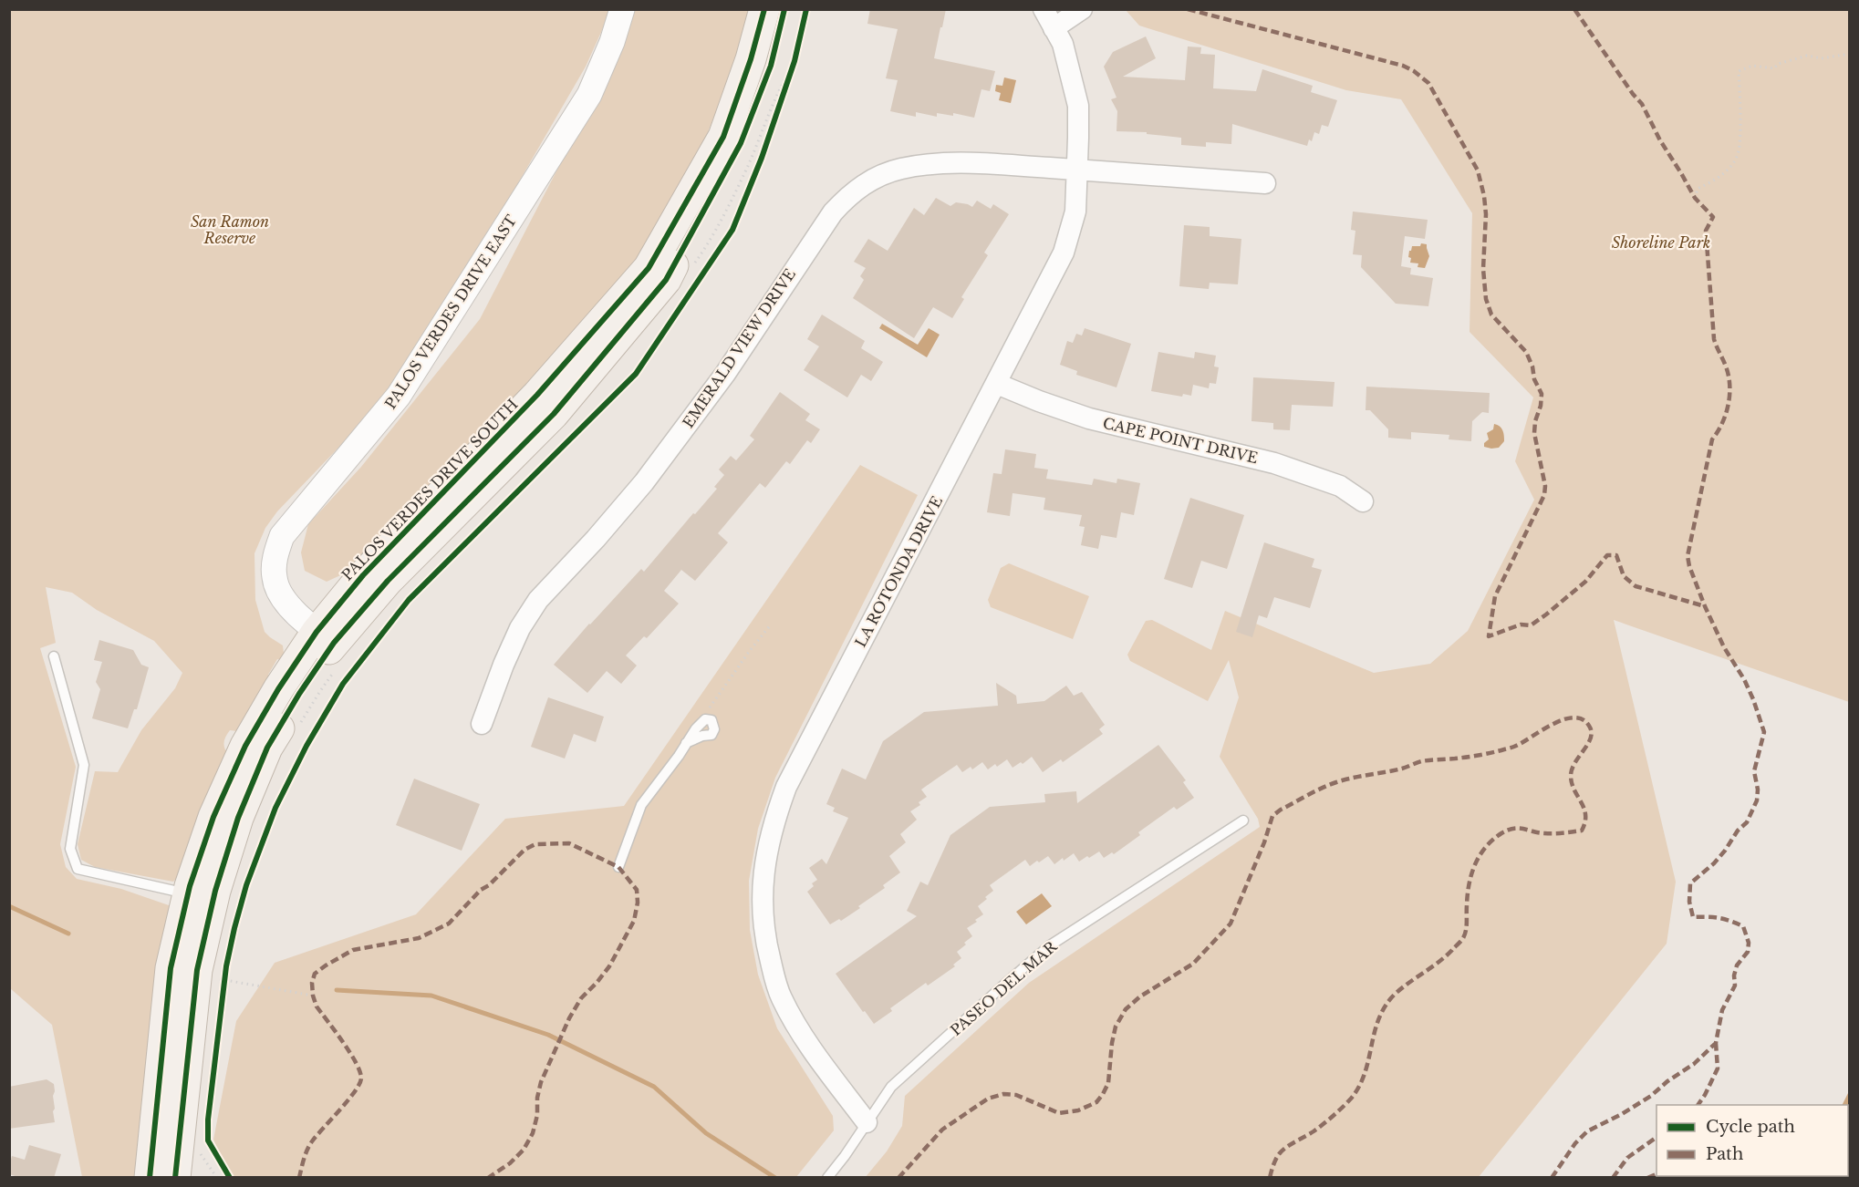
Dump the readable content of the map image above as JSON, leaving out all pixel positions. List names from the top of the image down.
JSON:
{
  "streets": {
    "main road": ["PALOS VERDES DRIVE SOUTH"],
    "street": [
      "PALOS VERDES DRIVE EAST",
      "EMERALD VIEW DRIVE",
      "CAPE POINT DRIVE",
      "LA ROTONDA DRIVE"
    ],
    "lane": ["PASEO DEL MAR"]
  },
  "crossings": [
    ["PALOS VERDES DRIVE EAST", "PALOS VERDES DRIVE SOUTH"],
    ["EMERALD VIEW DRIVE", "LA ROTONDA DRIVE"],
    ["CAPE POINT DRIVE", "LA ROTONDA DRIVE"],
    ["LA ROTONDA DRIVE", "PASEO DEL MAR"]
  ],
  "parks": ["San Ramon Reserve", "Shoreline Park"],
  "legend": ["Cycle path", "Path"]
}
